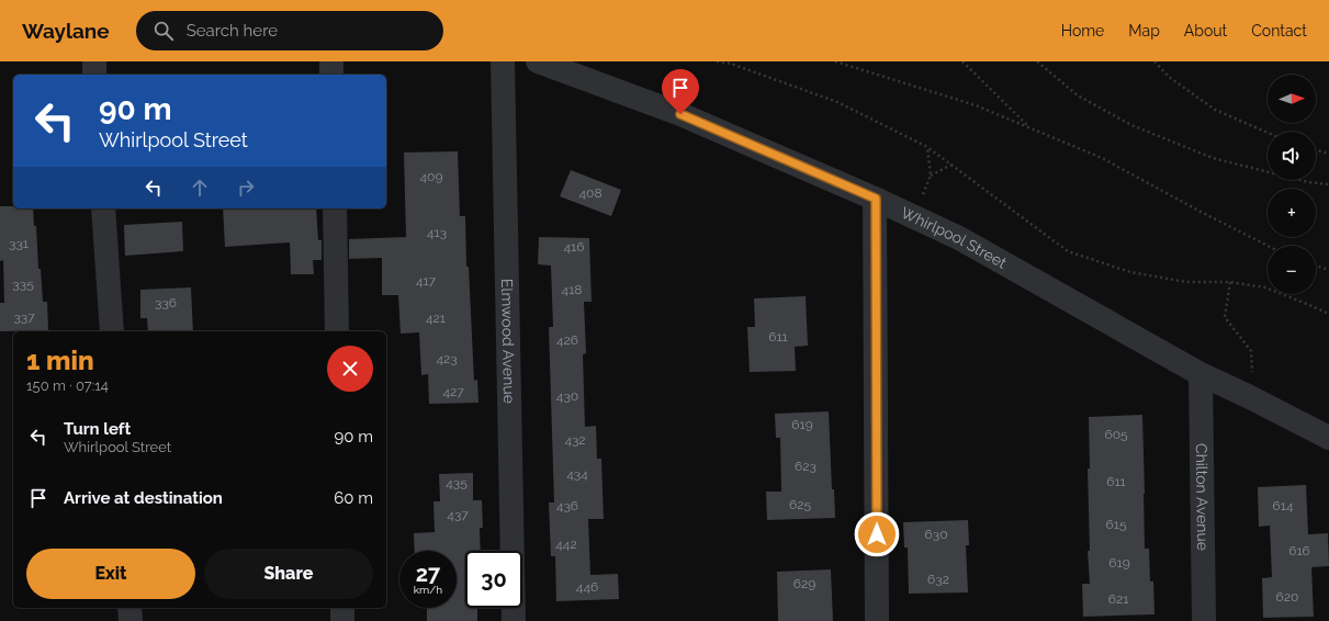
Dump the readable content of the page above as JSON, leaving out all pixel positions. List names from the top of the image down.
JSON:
{
  "streets": {
    "street": ["Whirlpool Street", "Elmwood Avenue", "Chilton Avenue"]
  },
  "crossings": [
    ["Whirlpool Street", "Chilton Avenue"]
  ],
  "house_numbers": [
    "409",
    "408",
    "413",
    "331",
    "416",
    "417",
    "335",
    "418",
    "336",
    "337",
    "421",
    "611",
    "426",
    "423",
    "427",
    "430",
    "619",
    "605",
    "432",
    "623",
    "434",
    "611",
    "435",
    "625",
    "436",
    "614",
    "437",
    "615",
    "630",
    "442",
    "616",
    "619",
    "632",
    "629",
    "446",
    "620",
    "621"
  ],
  "north": "right",
  "page": {
    "header": "Waylane",
    "search": "Search here",
    "nav": [
      "Home",
      "Map",
      "About",
      "Contact"
    ],
    "map_buttons": ["+", "−"],
    "turn": ["90 m", "Whirlpool Street"],
    "heading": ["1 min", "150 m · 07:14"],
    "list": [
      {
        "name": "Turn left",
        "note": "Whirlpool Street",
        "value": "90 m"
      },
      {
        "name": "Arrive at destination",
        "value": "60 m"
      }
    ],
    "buttons": ["Exit", "Share"],
    "speed": "27 km/h",
    "limit": "30"
  }
}
